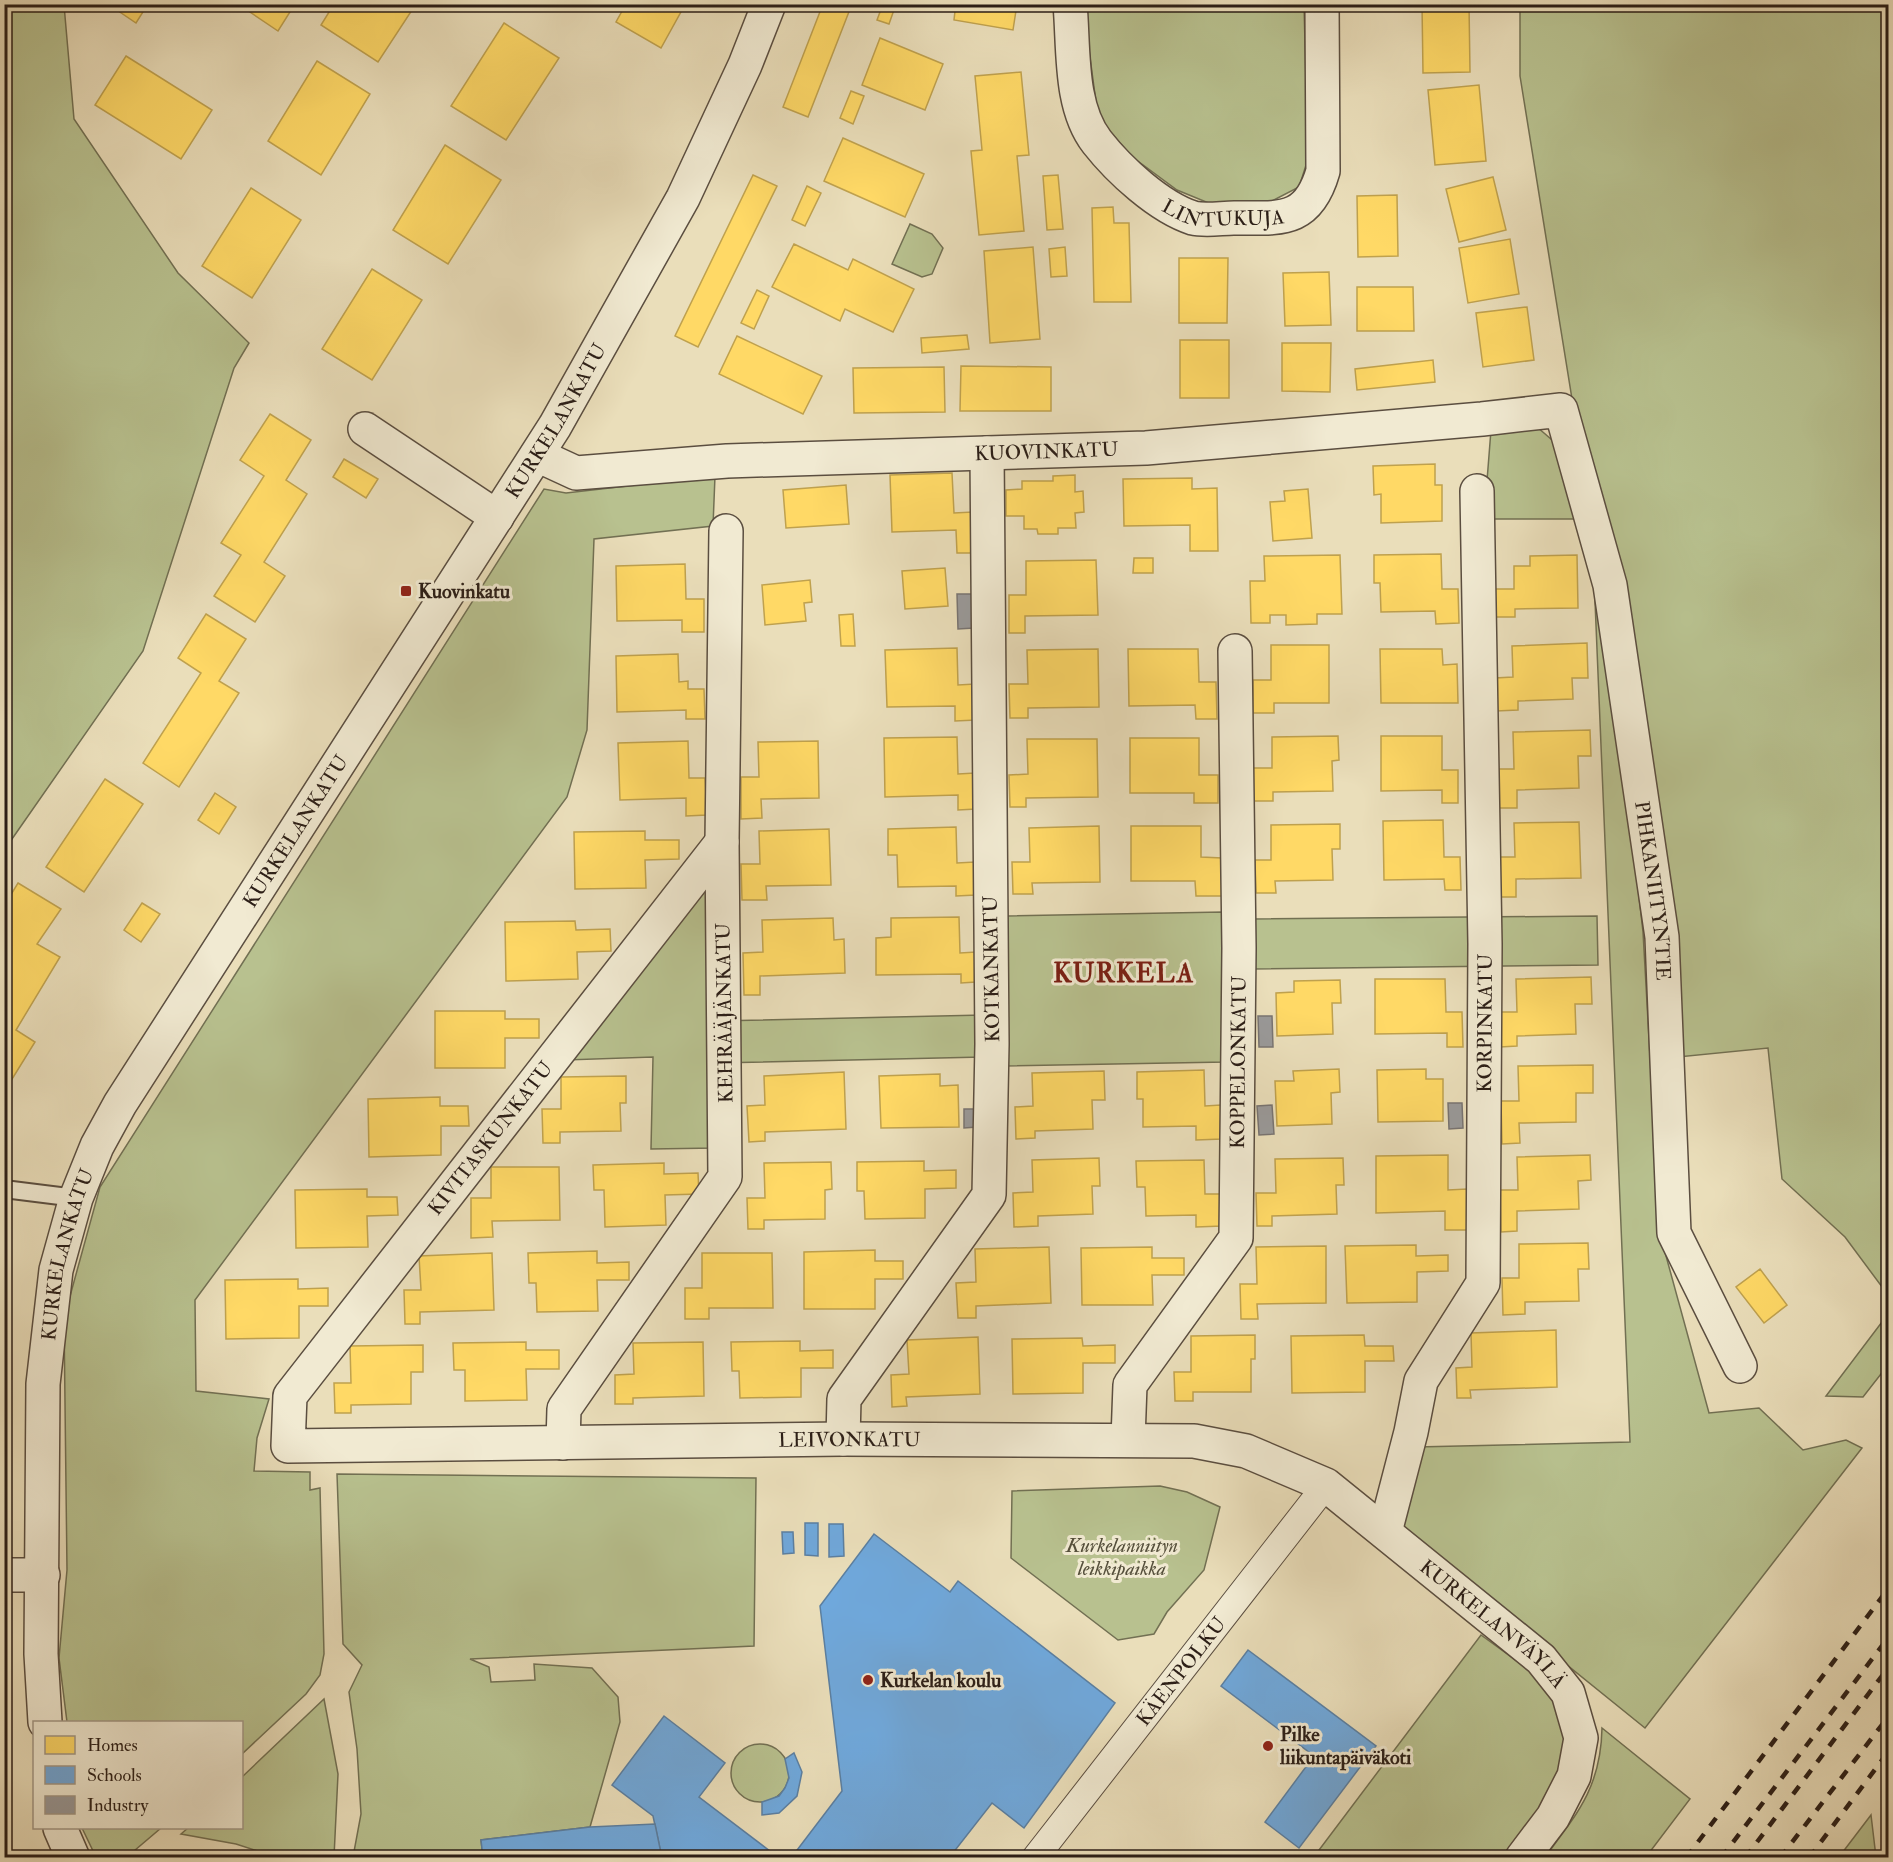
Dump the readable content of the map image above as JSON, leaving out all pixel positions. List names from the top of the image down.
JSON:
{
  "streets": {
    "street": [
      "LINTUKUJA",
      "KURKELANKATU",
      "KUOVINKATU",
      "PIHKANIITYNTIE",
      "KOTKANKATU",
      "KEHRÄÄJÄNKATU",
      "KORPINKATU",
      "KOPPELONKATU",
      "KIVITASKUNKATU",
      "LEIVONKATU",
      "KURKELANVÄYLÄ",
      "KÄENPOLKU"
    ]
  },
  "crossings": [
    ["KURKELANKATU", "KUOVINKATU"],
    ["KUOVINKATU", "PIHKANIITYNTIE"],
    ["KUOVINKATU", "KOTKANKATU"],
    ["KOTKANKATU", "LEIVONKATU"],
    ["KEHRÄÄJÄNKATU", "KIVITASKUNKATU"],
    ["KEHRÄÄJÄNKATU", "LEIVONKATU"],
    ["KORPINKATU", "LEIVONKATU"],
    ["KORPINKATU", "KURKELANVÄYLÄ"],
    ["KOPPELONKATU", "LEIVONKATU"],
    ["KIVITASKUNKATU", "LEIVONKATU"],
    ["LEIVONKATU", "KURKELANVÄYLÄ"],
    ["LEIVONKATU", "KÄENPOLKU"]
  ],
  "districts": ["KURKELA"],
  "parks": ["Kurkelanniityn leikkipaikka"],
  "places": {
    "transit": ["Kuovinkatu"],
    "other": ["Kurkelan koulu", "Pilke liikuntapäiväkoti"]
  },
  "legend": ["Homes", "Schools", "Industry"]
}
